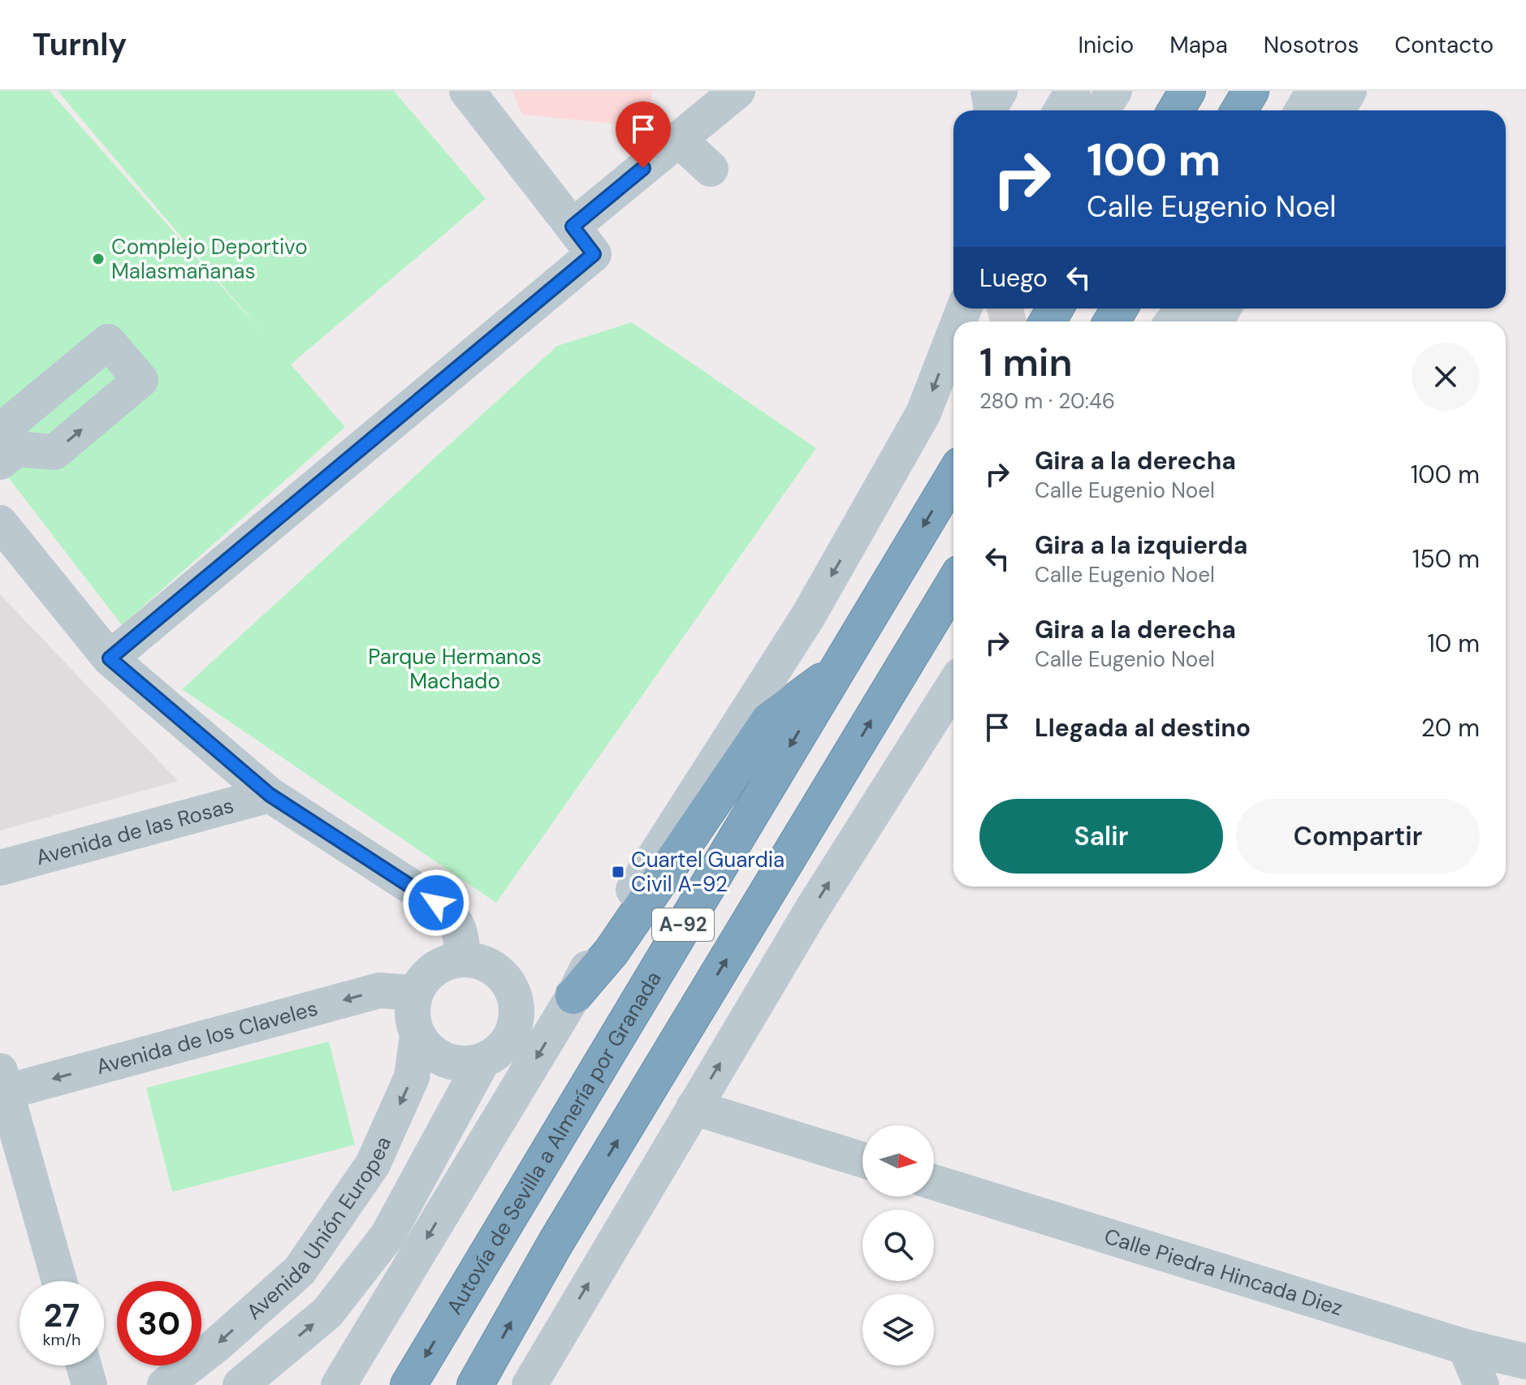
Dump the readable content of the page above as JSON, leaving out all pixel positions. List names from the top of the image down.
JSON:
{
  "streets": {
    "highway": ["A-92", "Autovía de Sevilla a Almería por Granada"],
    "street": [
      "Avenida de las Rosas",
      "Avenida de los Claveles",
      "Avenida Unión Europea",
      "Calle Piedra Hincada Diez"
    ]
  },
  "crossings": [
    ["Avenida de los Claveles", "Avenida Unión Europea"]
  ],
  "one_way": ["Avenida de los Claveles"],
  "parks": ["Parque Hermanos Machado"],
  "places": {
    "other": ["Complejo Deportivo Malasmañanas"],
    "transit": ["Cuartel Guardia Civil A-92"]
  },
  "north": "right",
  "page": {
    "header": "Turnly",
    "nav": [
      "Inicio",
      "Mapa",
      "Nosotros",
      "Contacto"
    ],
    "turn": ["100 m", "Calle Eugenio Noel"],
    "then": "Luego",
    "heading": ["1 min", "280 m · 20:46"],
    "list": [
      {
        "name": "Gira a la derecha",
        "note": "Calle Eugenio Noel",
        "value": "100 m"
      },
      {
        "name": "Gira a la izquierda",
        "note": "Calle Eugenio Noel",
        "value": "150 m"
      },
      {
        "name": "Gira a la derecha",
        "note": "Calle Eugenio Noel",
        "value": "10 m"
      },
      {
        "name": "Llegada al destino",
        "value": "20 m"
      }
    ],
    "buttons": ["Salir", "Compartir"],
    "speed": "27 km/h",
    "limit": "30"
  }
}
